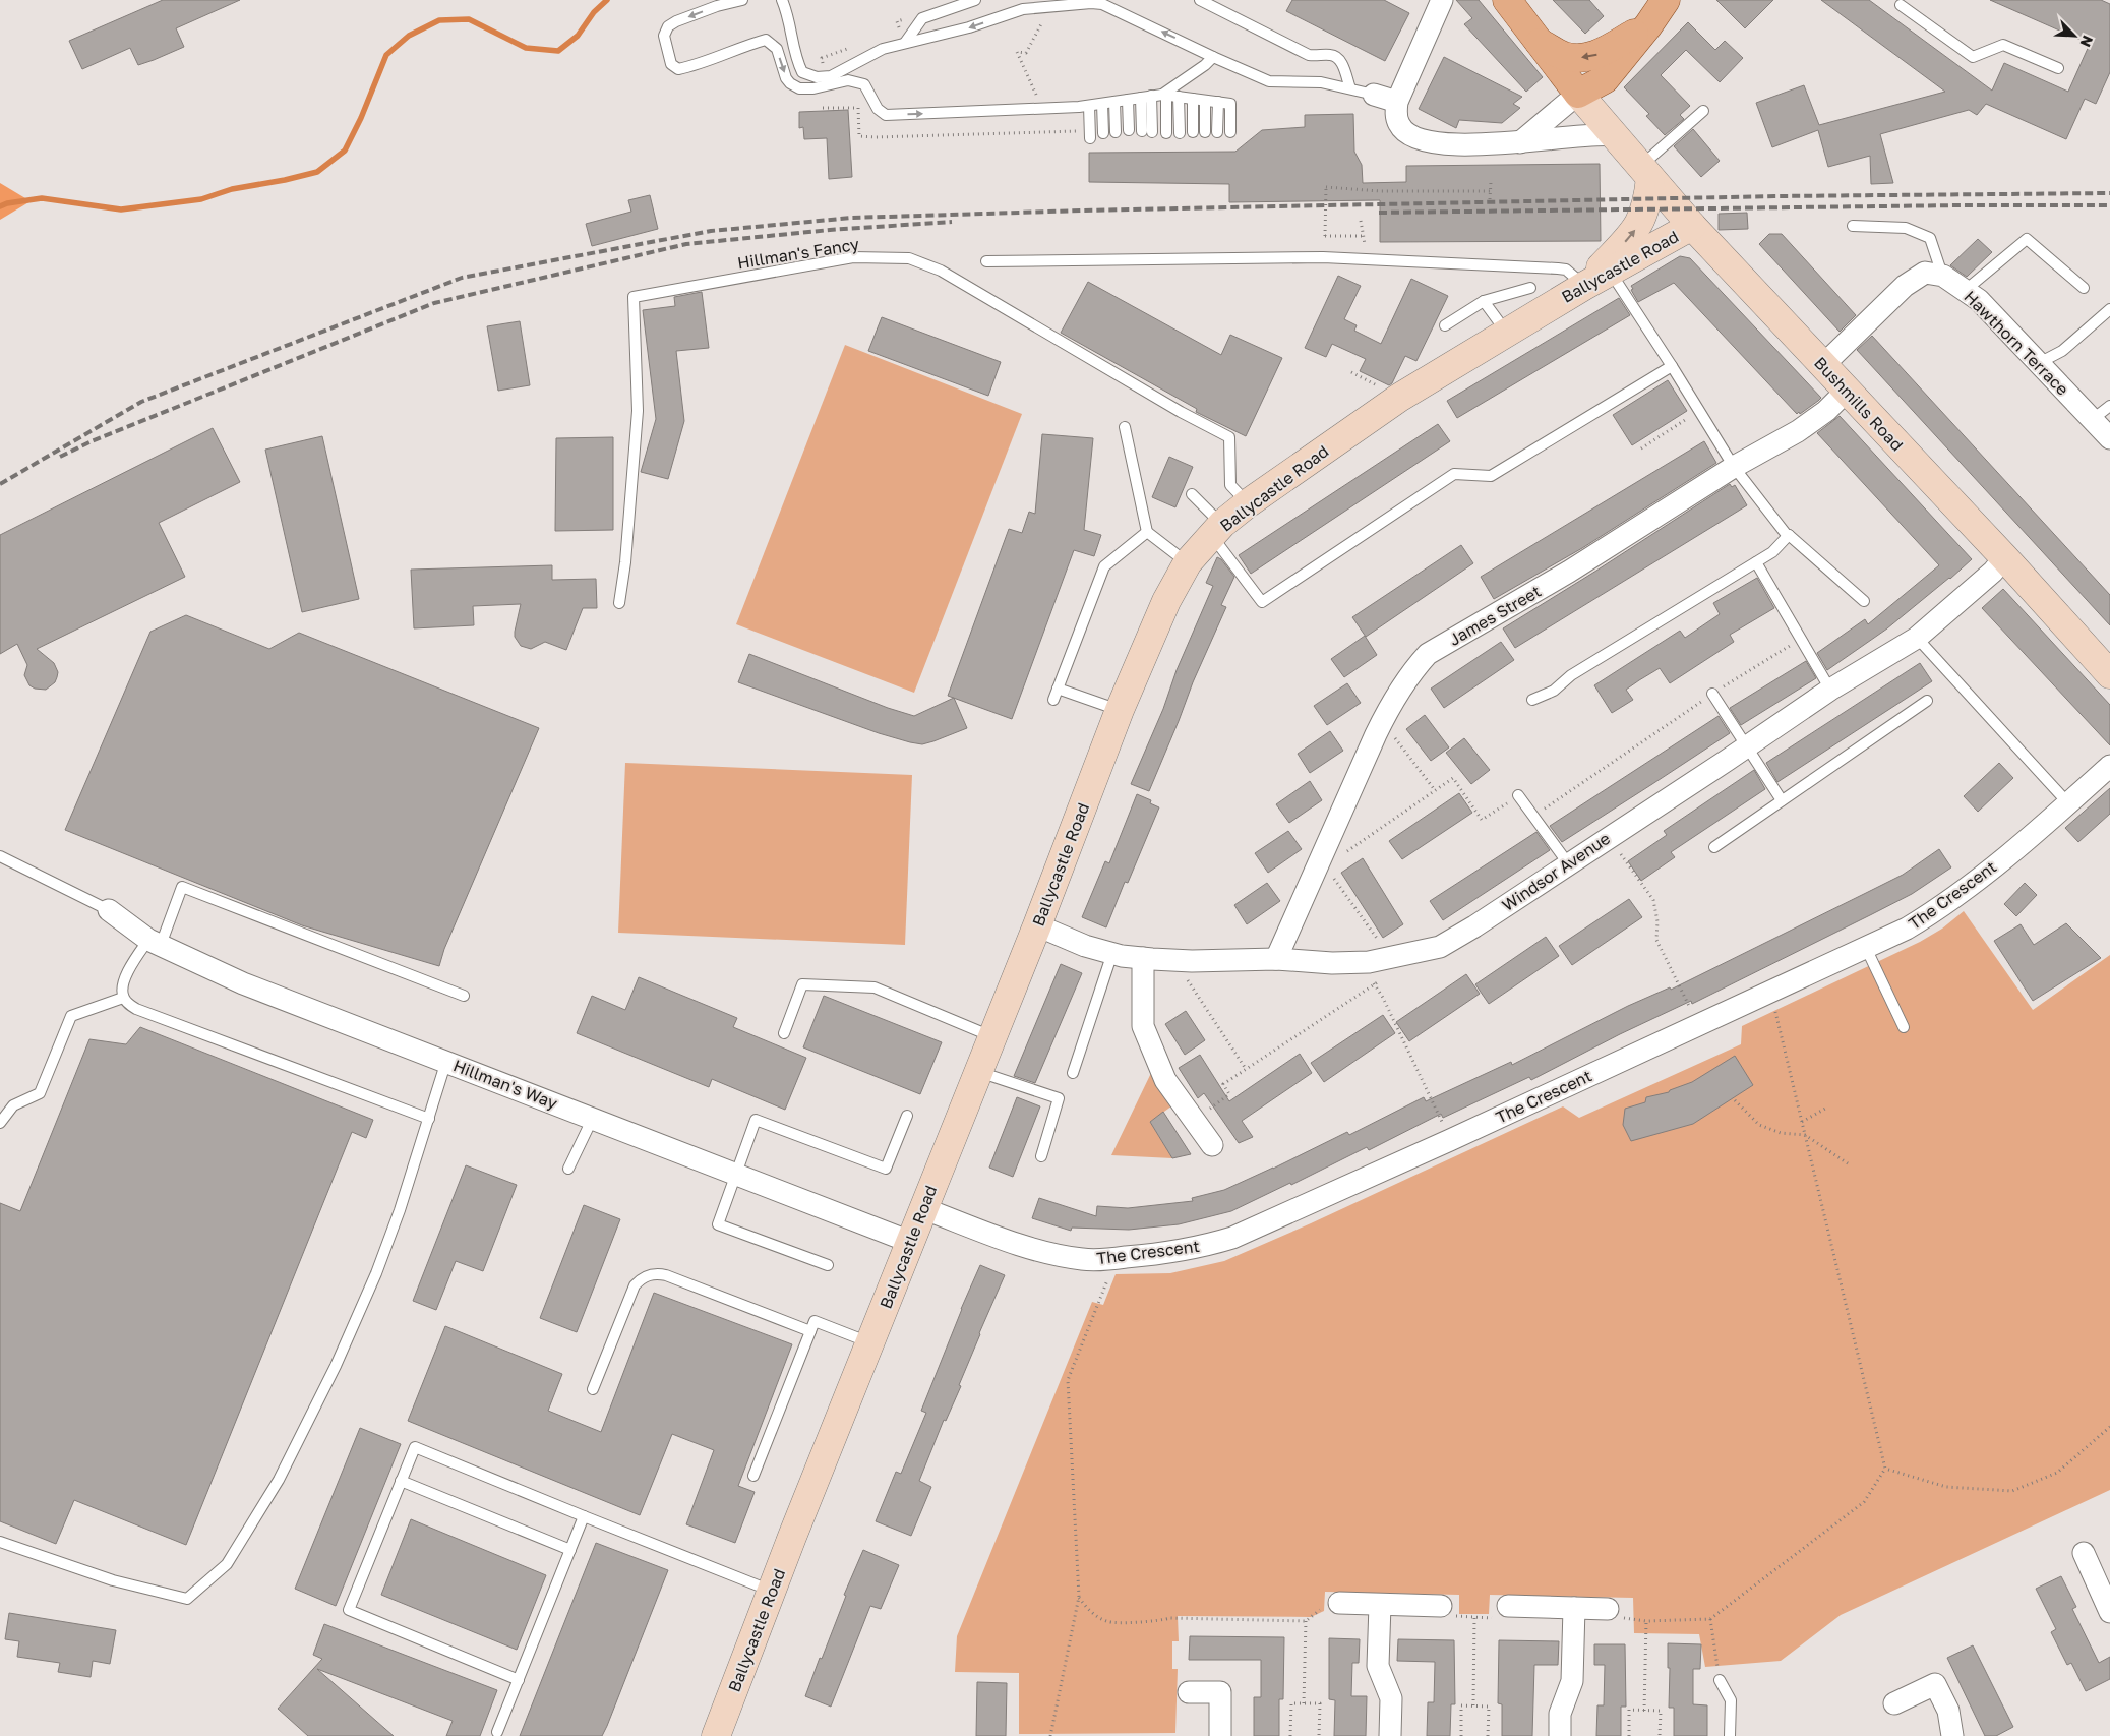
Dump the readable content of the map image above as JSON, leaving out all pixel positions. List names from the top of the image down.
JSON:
{
  "streets": {
    "main road": ["Ballycastle Road", "Bushmills Road"],
    "street": [
      "Hawthorn Terrace",
      "James Street",
      "Windsor Avenue",
      "The Crescent",
      "Hillman's Way"
    ],
    "lane": ["Hillman's Fancy"]
  },
  "crossings": [
    ["Hillman's Fancy", "Ballycastle Road"],
    ["Ballycastle Road", "Bushmills Road"],
    ["Ballycastle Road", "Windsor Avenue"],
    ["Ballycastle Road", "The Crescent"],
    ["Ballycastle Road", "Hillman's Way"],
    ["Bushmills Road", "James Street"],
    ["Bushmills Road", "Windsor Avenue"],
    ["James Street", "Windsor Avenue"]
  ],
  "north": "bottom right"
}
